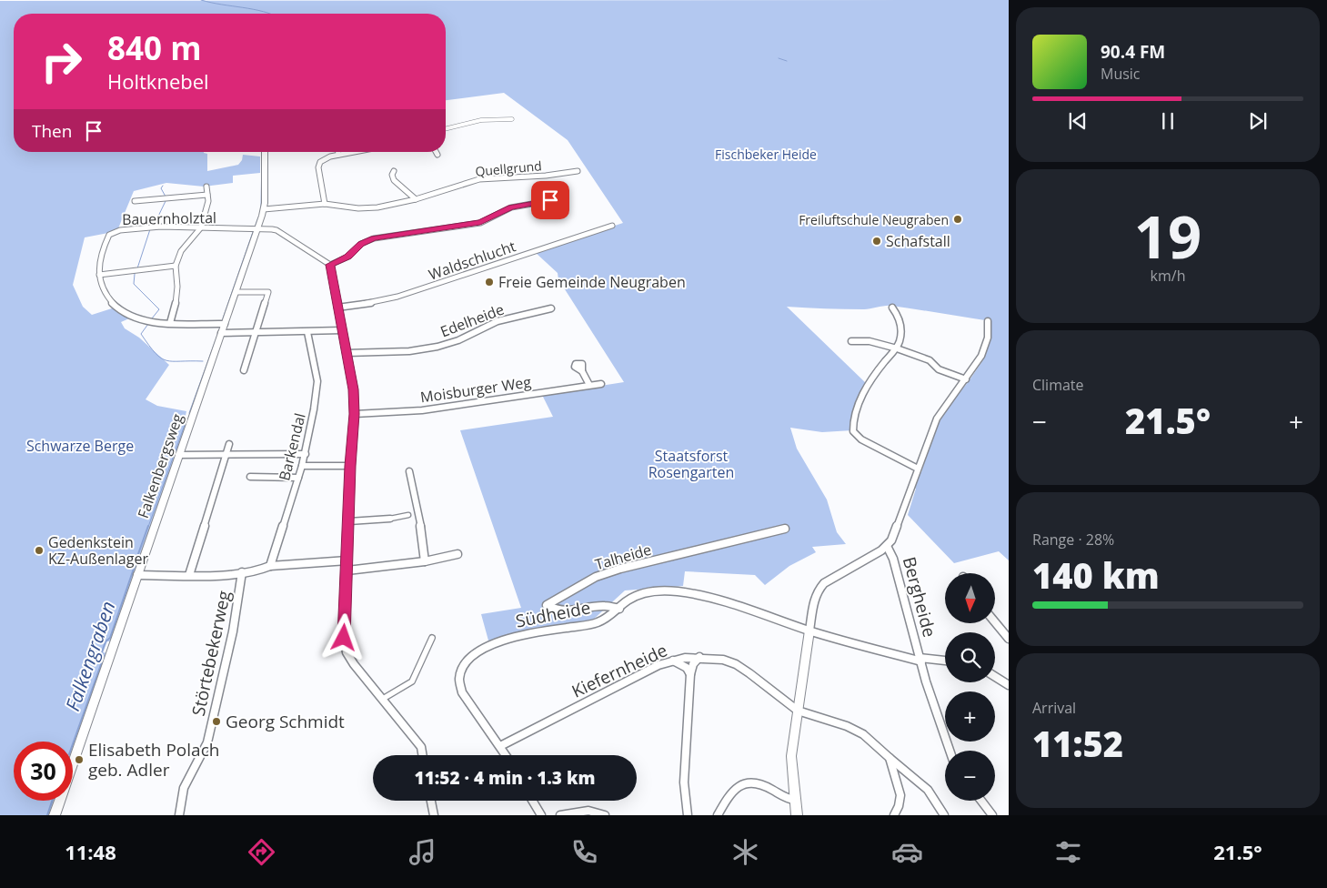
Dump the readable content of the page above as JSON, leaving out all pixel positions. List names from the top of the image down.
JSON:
{
  "streets": {
    "street": [
      "Quellgrund",
      "Bauernholztal",
      "Waldschlucht",
      "Edelheide",
      "Moisburger Weg",
      "Barkendal",
      "Falkenbergsweg",
      "Talheide",
      "Bergheide",
      "Südheide",
      "Störtebekerweg",
      "Kiefernheide"
    ]
  },
  "crossings": [
    ["Quellgrund", "Falkenbergsweg"],
    ["Bauernholztal", "Falkenbergsweg"],
    ["Talheide", "Südheide"],
    ["Bergheide", "Südheide"],
    ["Südheide", "Kiefernheide"]
  ],
  "water": ["Falkengraben"],
  "parks": ["Fischbeker Heide", "Schwarze Berge", "Staatsforst Rosengarten"],
  "places": [
    "Freiluftschule Neugraben",
    "Schafstall",
    "Freie Gemeinde Neugraben",
    "Gedenkstein KZ-Außenlager",
    "Georg Schmidt",
    "Elisabeth Polach geb. Adler"
  ],
  "north": "bottom",
  "page": {
    "turn": ["840 m", "Holtknebel"],
    "song": ["90.4 FM", "Music"],
    "then": "Then",
    "tile": [
      ["19", "km/h"],
      "Climate",
      ["Range · 28%", "140 km"],
      ["Arrival", "11:52"]
    ],
    "heat": ["−", "21.5°", "+"],
    "map_buttons": ["+", "−"],
    "limit": "30",
    "trip": "11:52 · 4 min · 1.3 km",
    "tabs": ["11:48", "21.5°"]
  }
}
